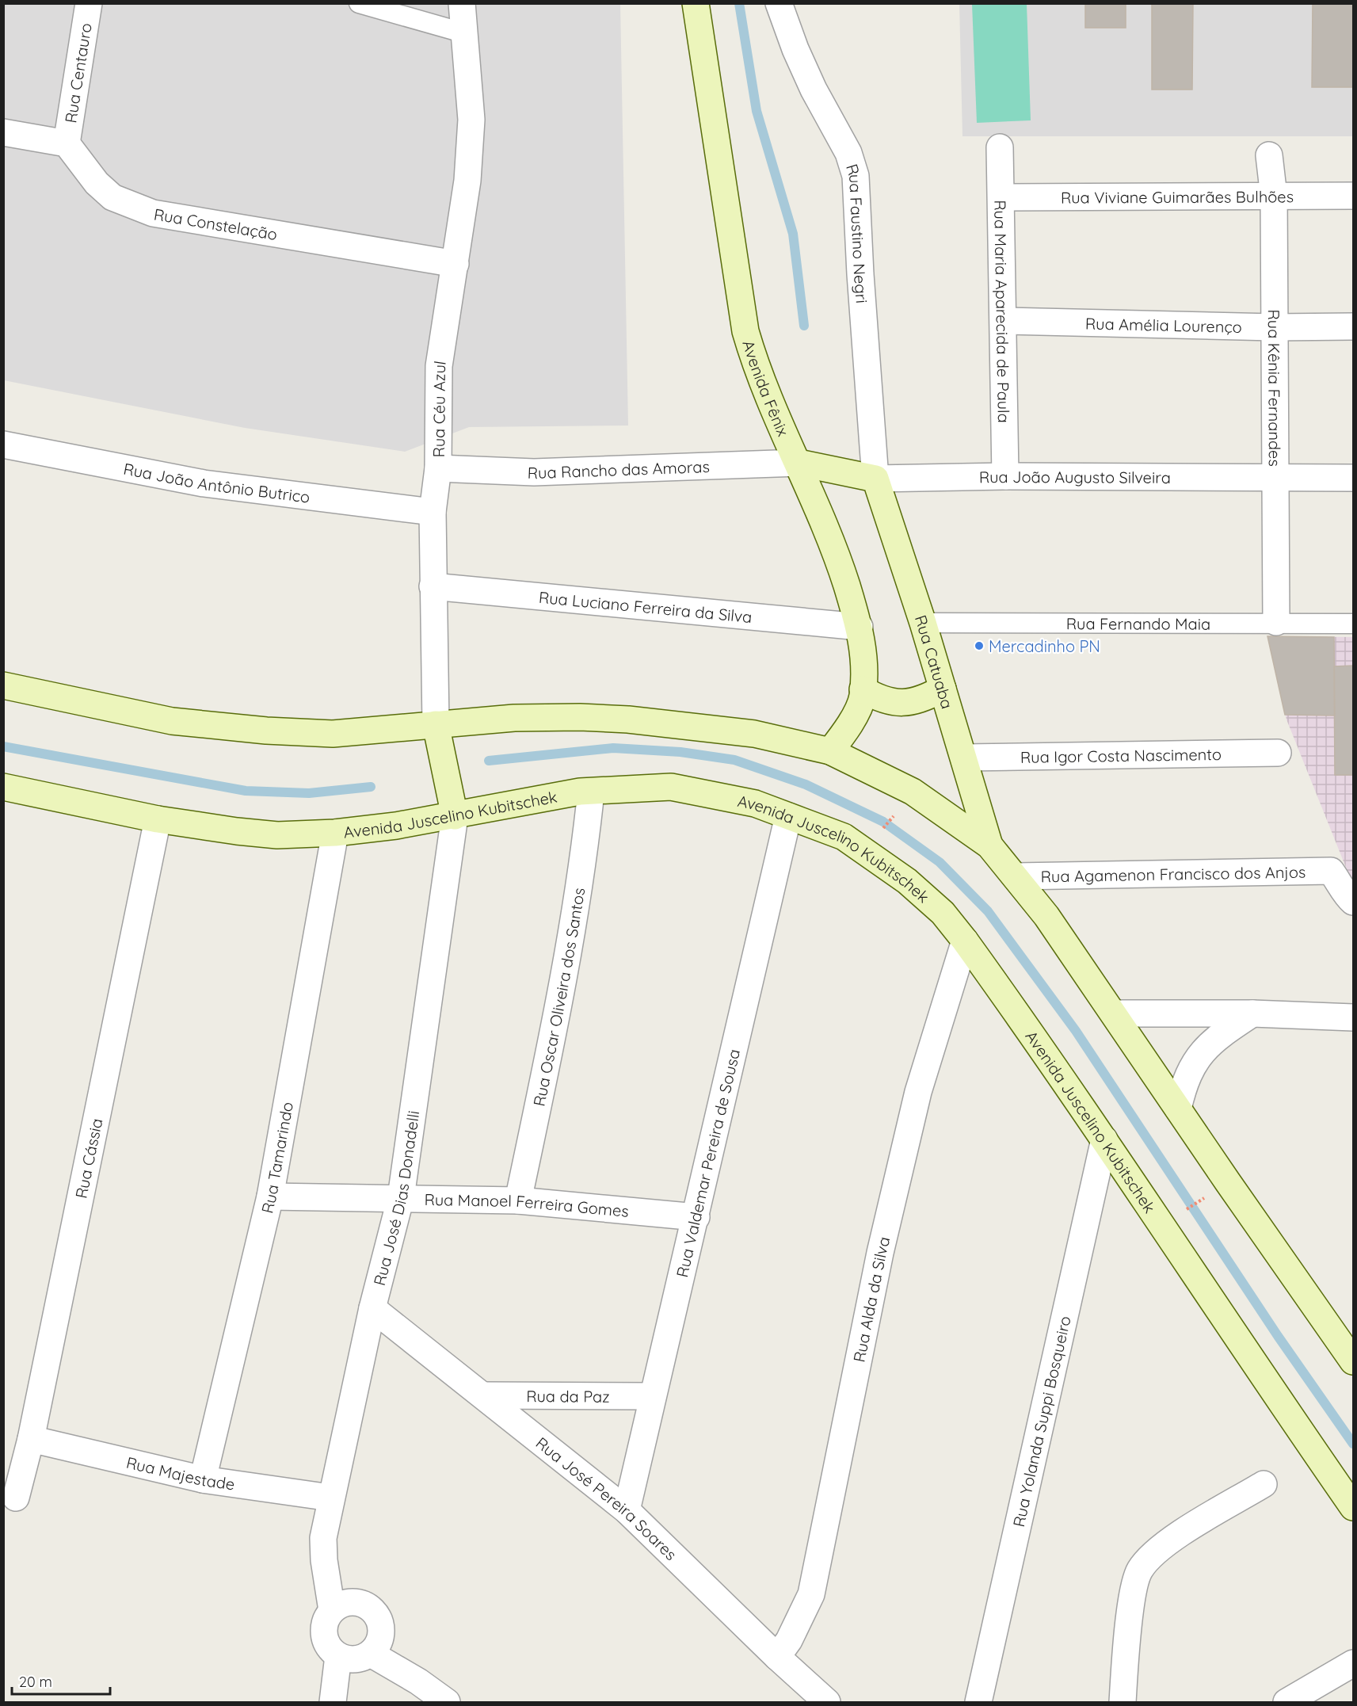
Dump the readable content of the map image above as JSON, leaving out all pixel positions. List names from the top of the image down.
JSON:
{
  "streets": {
    "street": [
      "Rua Centauro",
      "Rua Viviane Guimarães Bulhões",
      "Rua Constelação",
      "Rua Faustino Negri",
      "Rua Maria Aparecida de Paula",
      "Rua Amélia Lourenço",
      "Avenida Fênix",
      "Rua Kênia Fernandes",
      "Rua Céu Azul",
      "Rua Rancho das Amoras",
      "Rua João Augusto Silveira",
      "Rua João Antônio Butrico",
      "Rua Luciano Ferreira da Silva",
      "Rua Catuaba",
      "Rua Igor Costa Nascimento",
      "Avenida Juscelino Kubitschek",
      "Rua Agamenon Francisco dos Anjos",
      "Rua Oscar Oliveira dos Santos",
      "Rua Tamarindo",
      "Rua Cássia",
      "Rua Valdemar Pereira de Sousa",
      "Rua José Dias Donadelli",
      "Rua Manoel Ferreira Gomes",
      "Rua Alda da Silva",
      "Rua da Paz",
      "Rua Yolanda Suppi Bosqueiro",
      "Rua Majestade",
      "Rua José Pereira Soares"
    ],
    "lane": ["Rua Fernando Maia"]
  },
  "crossings": [
    ["Rua Centauro", "Rua Constelação"],
    ["Rua Viviane Guimarães Bulhões", "Rua Maria Aparecida de Paula"],
    ["Rua Viviane Guimarães Bulhões", "Rua Kênia Fernandes"],
    ["Rua Constelação", "Rua Céu Azul"],
    ["Rua Faustino Negri", "Rua João Augusto Silveira"],
    ["Rua Faustino Negri", "Rua Catuaba"],
    ["Rua Maria Aparecida de Paula", "Rua Amélia Lourenço"],
    ["Rua Maria Aparecida de Paula", "Rua João Augusto Silveira"],
    ["Rua Amélia Lourenço", "Rua Kênia Fernandes"],
    ["Avenida Fênix", "Rua Rancho das Amoras"],
    ["Avenida Fênix", "Rua João Augusto Silveira"],
    ["Avenida Fênix", "Rua Luciano Ferreira da Silva"],
    ["Rua Kênia Fernandes", "Rua João Augusto Silveira"],
    ["Rua Kênia Fernandes", "Rua Fernando Maia"],
    ["Rua Céu Azul", "Rua Rancho das Amoras"],
    ["Rua Céu Azul", "Rua João Antônio Butrico"],
    ["Rua Céu Azul", "Rua Luciano Ferreira da Silva"],
    ["Rua Céu Azul", "Avenida Juscelino Kubitschek"],
    ["Rua Céu Azul", "Rua José Dias Donadelli"],
    ["Rua Rancho das Amoras", "Rua João Augusto Silveira"],
    ["Rua João Augusto Silveira", "Rua Catuaba"],
    ["Rua Fernando Maia", "Rua Catuaba"],
    ["Rua Catuaba", "Rua Igor Costa Nascimento"],
    ["Avenida Juscelino Kubitschek", "Rua Oscar Oliveira dos Santos"],
    ["Avenida Juscelino Kubitschek", "Rua Tamarindo"],
    ["Avenida Juscelino Kubitschek", "Rua Cássia"],
    ["Avenida Juscelino Kubitschek", "Rua Valdemar Pereira de Sousa"],
    ["Avenida Juscelino Kubitschek", "Rua José Dias Donadelli"],
    ["Avenida Juscelino Kubitschek", "Rua Alda da Silva"],
    ["Avenida Juscelino Kubitschek", "Rua Yolanda Suppi Bosqueiro"],
    ["Rua Oscar Oliveira dos Santos", "Rua Manoel Ferreira Gomes"],
    ["Rua Tamarindo", "Rua Manoel Ferreira Gomes"],
    ["Rua Tamarindo", "Rua Majestade"],
    ["Rua Cássia", "Rua Majestade"],
    ["Rua Valdemar Pereira de Sousa", "Rua Manoel Ferreira Gomes"],
    ["Rua Valdemar Pereira de Sousa", "Rua da Paz"],
    ["Rua Valdemar Pereira de Sousa", "Rua José Pereira Soares"],
    ["Rua José Dias Donadelli", "Rua Manoel Ferreira Gomes"],
    ["Rua José Dias Donadelli", "Rua Majestade"],
    ["Rua José Dias Donadelli", "Rua José Pereira Soares"],
    ["Rua Alda da Silva", "Rua José Pereira Soares"],
    ["Rua da Paz", "Rua José Pereira Soares"]
  ],
  "places": ["Mercadinho PN"],
  "scale_bar": "20 m"
}
